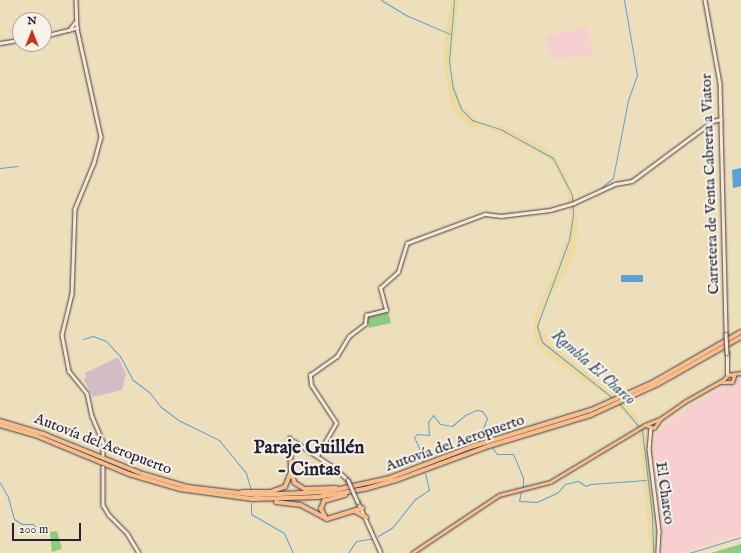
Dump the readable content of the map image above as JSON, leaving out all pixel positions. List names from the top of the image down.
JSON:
{
  "streets": {
    "highway": ["Autovía del Aeropuerto"],
    "street": ["Carretera de Venta Cabrera a Viator", "El Charco"]
  },
  "districts": ["Paraje Guillén - Cintas"],
  "water": ["Rambla El Charco"],
  "scale_bar": "200 m",
  "north": "top"
}
